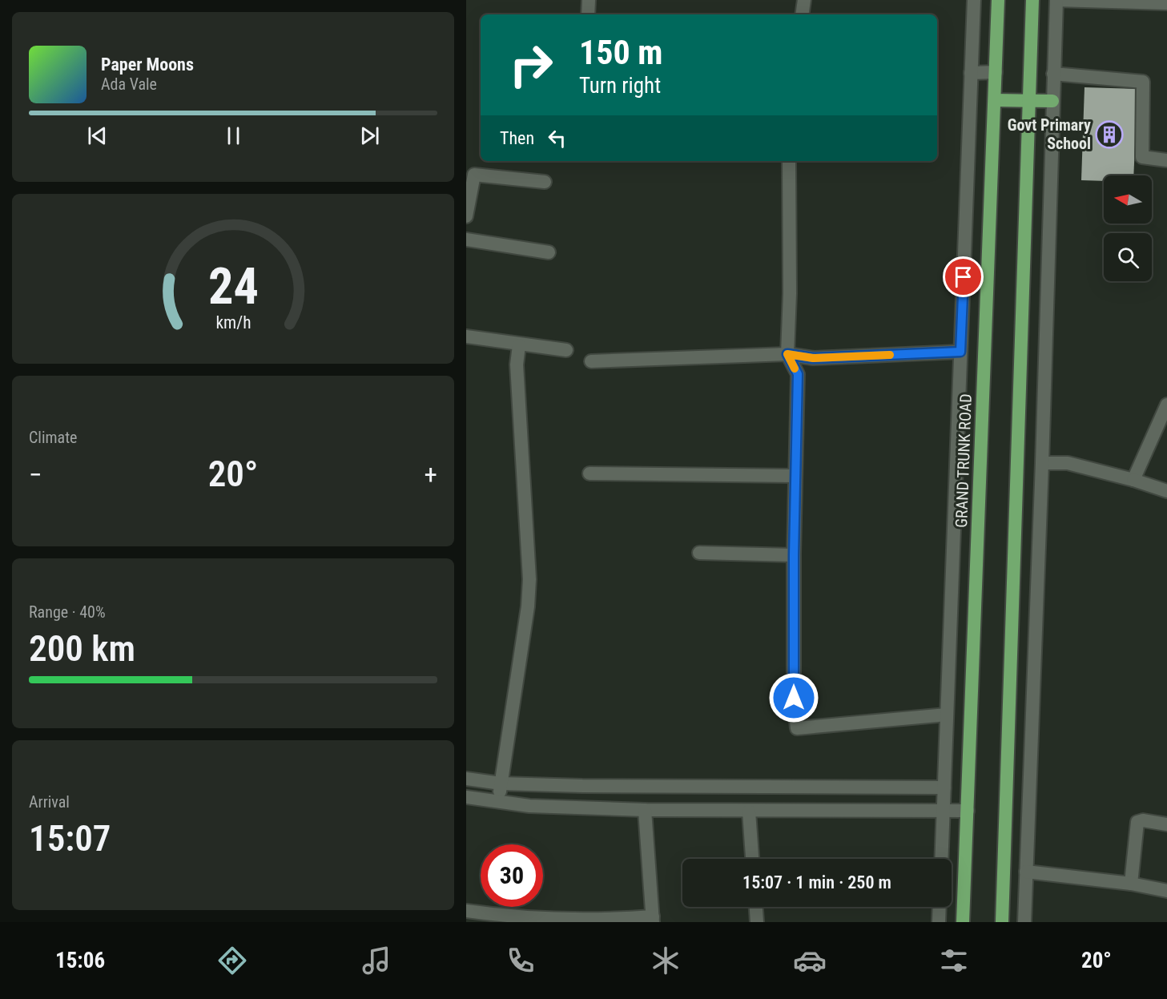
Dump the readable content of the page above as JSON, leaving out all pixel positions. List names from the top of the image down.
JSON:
{
  "streets": {
    "highway": ["GRAND TRUNK ROAD"]
  },
  "places": {
    "building": ["Govt Primary School"]
  },
  "north": "left",
  "page": {
    "turn": ["150 m", "Turn right"],
    "song": ["Paper Moons", "Ada Vale"],
    "then": "Then",
    "tile": [
      "Climate",
      ["Range · 40%", "200 km"],
      ["Arrival", "15:07"]
    ],
    "heat": ["−", "20°", "+"],
    "limit": "30",
    "trip": "15:07 · 1 min · 250 m",
    "tabs": ["15:06", "20°"],
    "gauge": ["24", "km/h"]
  }
}
